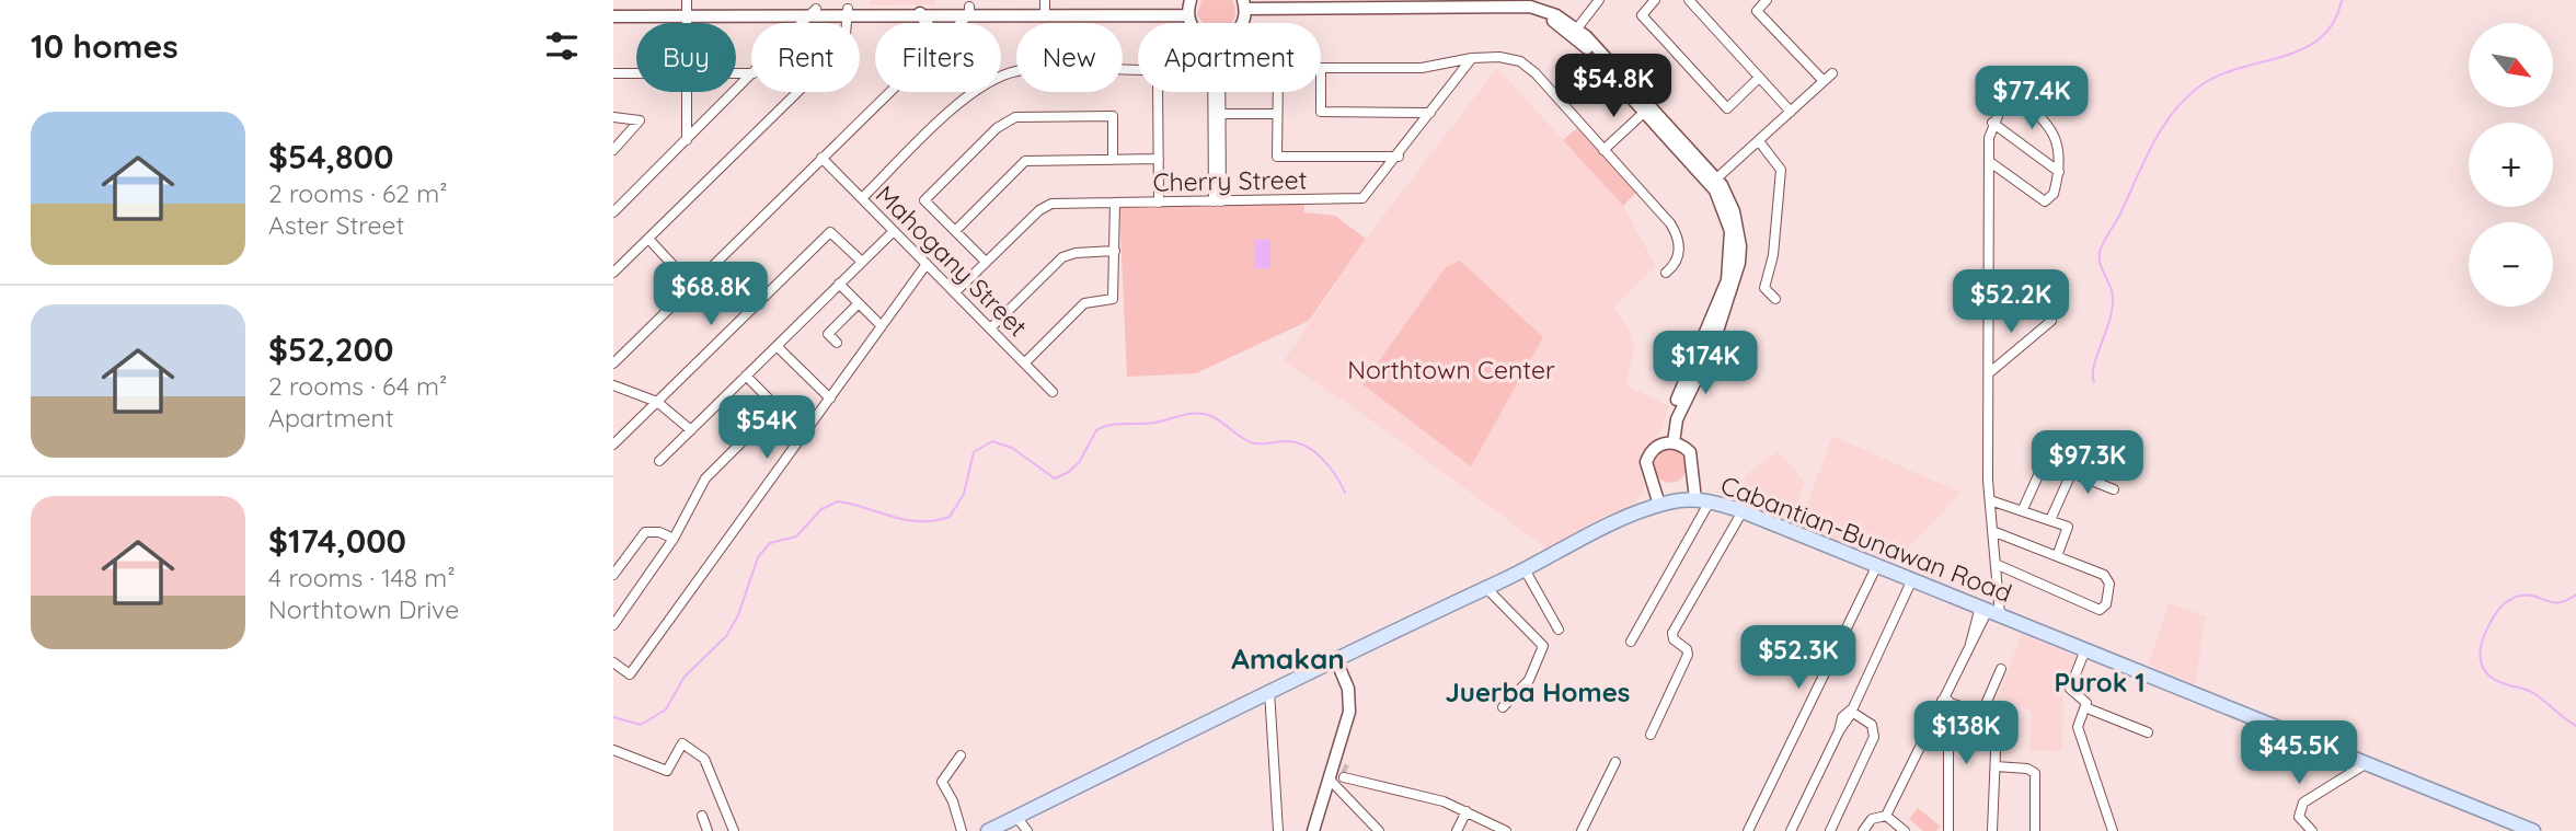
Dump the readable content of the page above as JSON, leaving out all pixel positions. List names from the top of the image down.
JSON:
{
  "streets": {
    "main road": ["Cabantian-Bunawan Road"],
    "street": ["Cherry Street", "Mahogany Street"]
  },
  "crossings": [
    ["Cherry Street", "Mahogany Street"]
  ],
  "districts": ["Amakan", "Purok 1", "Juerba Homes"],
  "parks": ["Northtown Center"],
  "north": "bottom right",
  "page": {
    "heading": "10 homes",
    "map_buttons": ["+", "−"],
    "chip": [
      "Buy",
      "Rent",
      "Filters",
      "New",
      "Apartment"
    ],
    "price": [
      "$54.8K",
      "$77.4K",
      "$68.8K",
      "$52.2K",
      "$174K",
      "$54K",
      "$97.3K",
      "$52.3K",
      "$138K",
      "$45.5K"
    ],
    "list": [
      {
        "name": "$54,800",
        "note": "2 rooms · 62 m² · Aster Street"
      },
      {
        "name": "$52,200",
        "note": "2 rooms · 64 m² · Apartment"
      },
      {
        "name": "$174,000",
        "note": "4 rooms · 148 m² · Northtown Drive"
      }
    ]
  }
}
